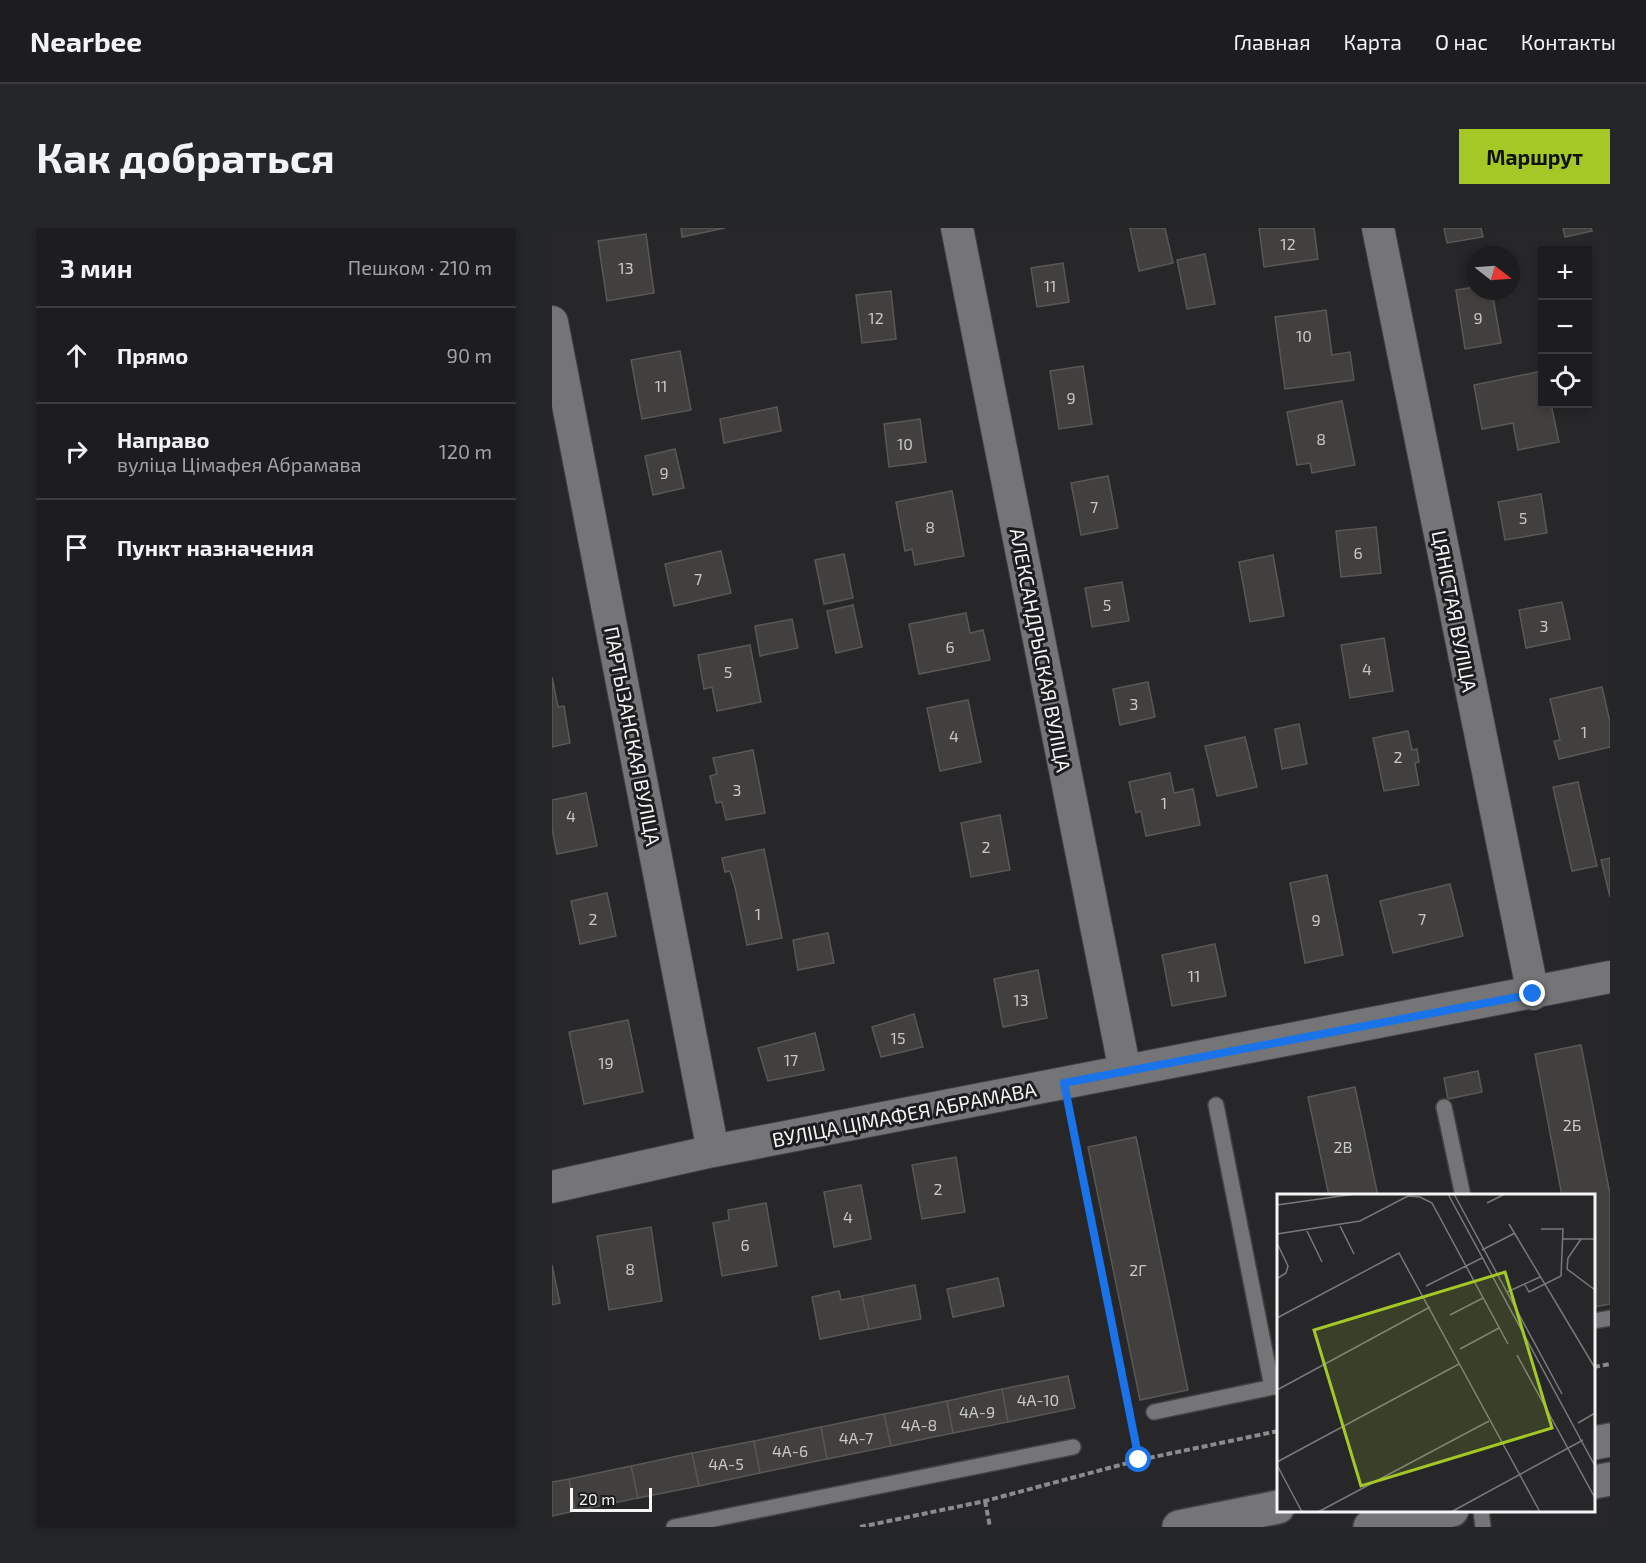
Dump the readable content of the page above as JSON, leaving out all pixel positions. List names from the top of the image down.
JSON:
{
  "streets": {
    "street": [
      "ЦЯНІСТАЯ ВУЛІЦА",
      "АЛЕКСАНДРЫСКАЯ ВУЛІЦА",
      "ПАРТЫЗАНСКАЯ ВУЛІЦА",
      "ВУЛІЦА ЦІМАФЕЯ АБРАМАВА"
    ]
  },
  "crossings": [
    ["ЦЯНІСТАЯ ВУЛІЦА", "ВУЛІЦА ЦІМАФЕЯ АБРАМАВА"],
    ["АЛЕКСАНДРЫСКАЯ ВУЛІЦА", "ВУЛІЦА ЦІМАФЕЯ АБРАМАВА"],
    ["ПАРТЫЗАНСКАЯ ВУЛІЦА", "ВУЛІЦА ЦІМАФЕЯ АБРАМАВА"]
  ],
  "house_numbers": [
    "12",
    "13",
    "11",
    "12",
    "9",
    "10",
    "11",
    "9",
    "8",
    "10",
    "9",
    "7",
    "5",
    "8",
    "6",
    "7",
    "5",
    "3",
    "6",
    "4",
    "5",
    "3",
    "1",
    "4",
    "2",
    "3",
    "1",
    "4",
    "2",
    "1",
    "2",
    "7",
    "9",
    "11",
    "13",
    "15",
    "17",
    "19",
    "2Б",
    "2В",
    "2",
    "4",
    "6",
    "8",
    "2Г",
    "4А-10",
    "4А-9",
    "4А-8",
    "4А-7",
    "4А-6",
    "4А-5"
  ],
  "scale_bar": "20 m",
  "north": "right",
  "page": {
    "header": "Nearbee",
    "nav": [
      "Главная",
      "Карта",
      "О нас",
      "Контакты"
    ],
    "buttons": "Маршрут",
    "title": "Как добраться",
    "heading": ["3 мин", "Пешком · 210 m"],
    "map_buttons": ["+", "−"],
    "list": [
      ["Прямо", "90 m"],
      ["Направо", "вуліца Цімафея Абрамава", "120 m"],
      "Пункт назначения"
    ],
    "scale": "20 m"
  }
}
